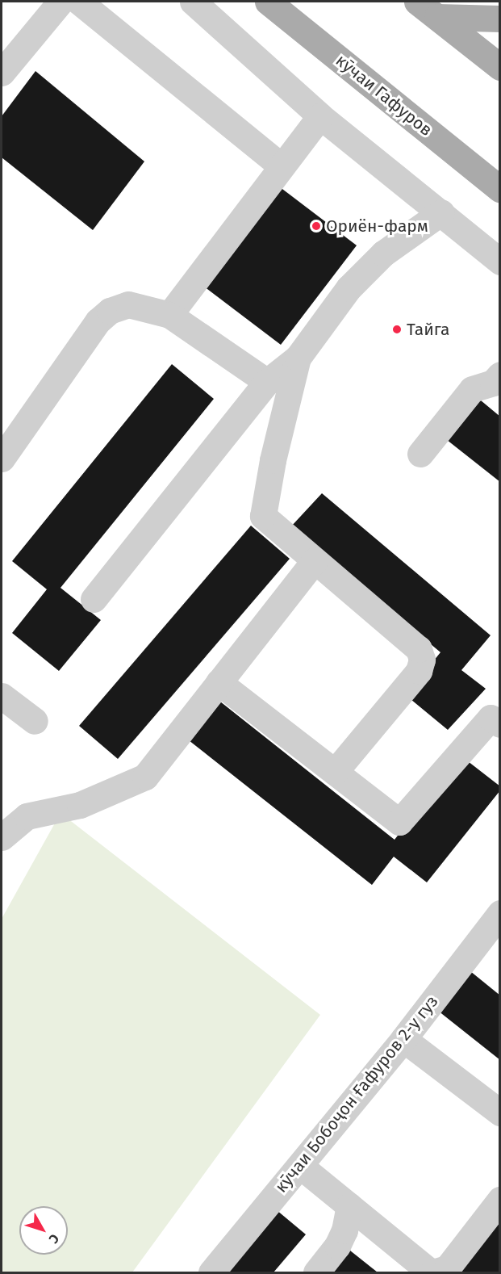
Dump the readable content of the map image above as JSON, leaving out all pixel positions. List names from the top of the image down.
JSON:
{
  "streets": {
    "main road": ["кӯчаи Гафуров"],
    "street": ["кӯчаи Бобоҷон Ғафуров 2-у гуз"]
  },
  "places": ["Ориён-фарм", "Тайга"],
  "north": "bottom right"
}
